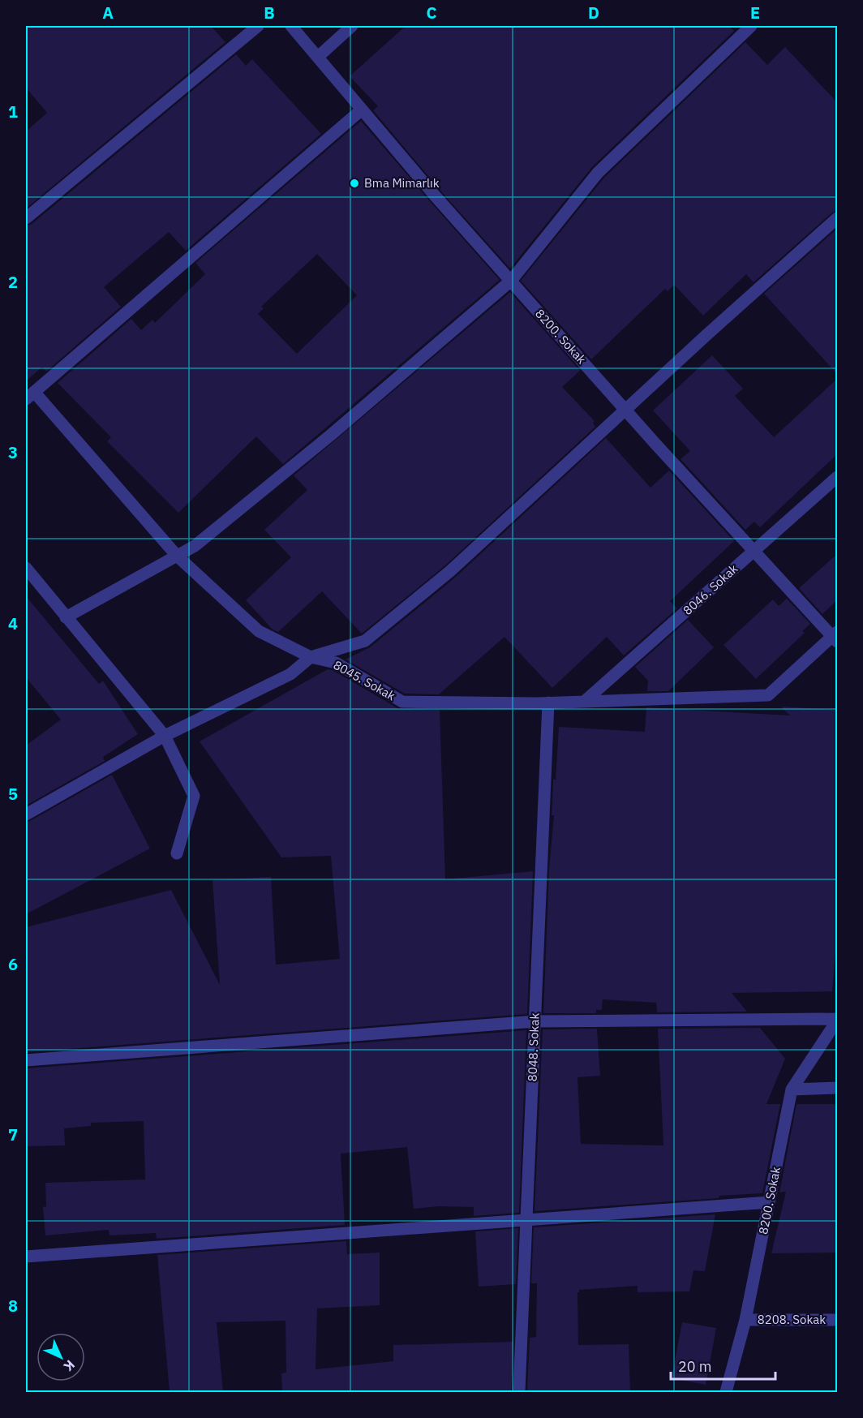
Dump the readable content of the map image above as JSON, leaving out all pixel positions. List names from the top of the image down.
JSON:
{
  "streets": {
    "street": [
      "8200. Sokak",
      "8046. Sokak",
      "8045. Sokak",
      "8048. Sokak",
      "8208. Sokak"
    ]
  },
  "crossings": [
    ["8200. Sokak", "8046. Sokak"],
    ["8200. Sokak", "8045. Sokak"],
    ["8200. Sokak", "8208. Sokak"],
    ["8046. Sokak", "8045. Sokak"],
    ["8045. Sokak", "8048. Sokak"]
  ],
  "places": ["Bma Mimarlık"],
  "scale_bar": "20 m",
  "north": "bottom right",
  "grid": {
    "columns": [
      "A",
      "B",
      "C",
      "D",
      "E"
    ],
    "rows": [
      "1",
      "2",
      "3",
      "4",
      "5",
      "6",
      "7",
      "8"
    ]
  }
}
